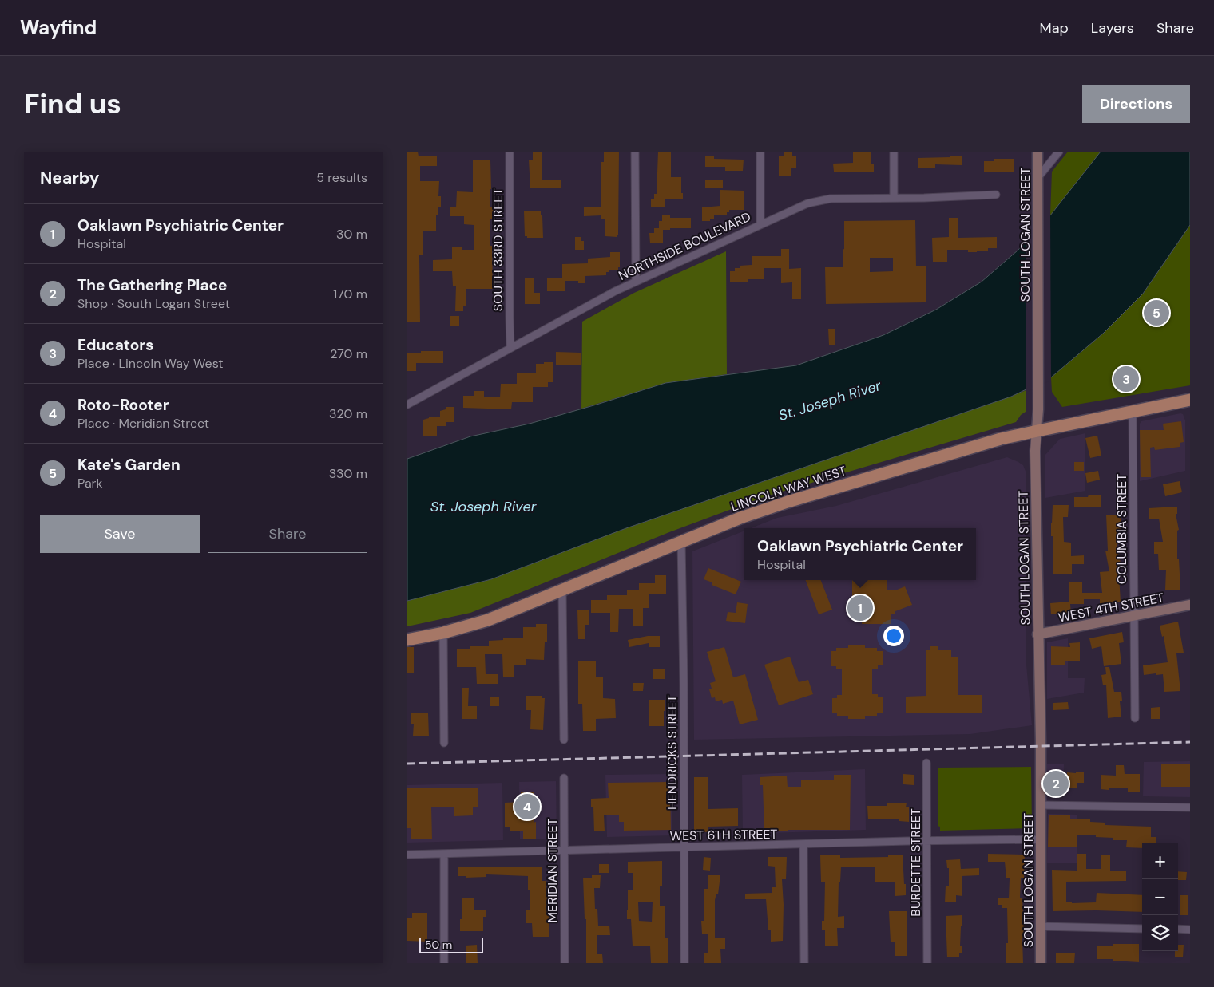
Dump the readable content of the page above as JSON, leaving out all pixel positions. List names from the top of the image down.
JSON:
{
  "streets": {
    "main road": ["LINCOLN WAY WEST"],
    "street": [
      "SOUTH LOGAN STREET",
      "NORTHSIDE BOULEVARD",
      "SOUTH 33RD STREET",
      "COLUMBIA STREET",
      "WEST 4TH STREET",
      "HENDRICKS STREET",
      "WEST 6TH STREET",
      "BURDETTE STREET",
      "MERIDIAN STREET"
    ]
  },
  "crossings": [
    ["SOUTH LOGAN STREET", "LINCOLN WAY WEST"],
    ["SOUTH LOGAN STREET", "WEST 4TH STREET"],
    ["SOUTH LOGAN STREET", "WEST 6TH STREET"],
    ["NORTHSIDE BOULEVARD", "SOUTH 33RD STREET"],
    ["LINCOLN WAY WEST", "COLUMBIA STREET"],
    ["LINCOLN WAY WEST", "HENDRICKS STREET"],
    ["COLUMBIA STREET", "WEST 4TH STREET"],
    ["HENDRICKS STREET", "WEST 6TH STREET"],
    ["WEST 6TH STREET", "BURDETTE STREET"],
    ["WEST 6TH STREET", "MERIDIAN STREET"]
  ],
  "water": ["St. Joseph River"],
  "scale_bar": "50 m",
  "page": {
    "header": "Wayfind",
    "nav": ["Map", "Layers", "Share"],
    "buttons": [
      "Directions",
      ["Save", "Share"]
    ],
    "title": "Find us",
    "heading": ["Nearby", "5 results"],
    "list": [
      {
        "mark": "1",
        "name": "Oaklawn Psychiatric Center",
        "note": "Hospital",
        "value": "30 m"
      },
      {
        "mark": "2",
        "name": "The Gathering Place",
        "note": "Shop · South Logan Street",
        "value": "170 m"
      },
      {
        "mark": "3",
        "name": "Educators",
        "note": "Place · Lincoln Way West",
        "value": "270 m"
      },
      {
        "mark": "4",
        "name": "Roto-Rooter",
        "note": "Place · Meridian Street",
        "value": "320 m"
      },
      {
        "mark": "5",
        "name": "Kate's Garden",
        "note": "Park",
        "value": "330 m"
      }
    ],
    "pins": [
      "5",
      "3",
      "1",
      "2",
      "4"
    ],
    "popup": ["Oaklawn Psychiatric Center", "Hospital"],
    "map_buttons": ["+", "−"],
    "scale": "50 m"
  }
}
